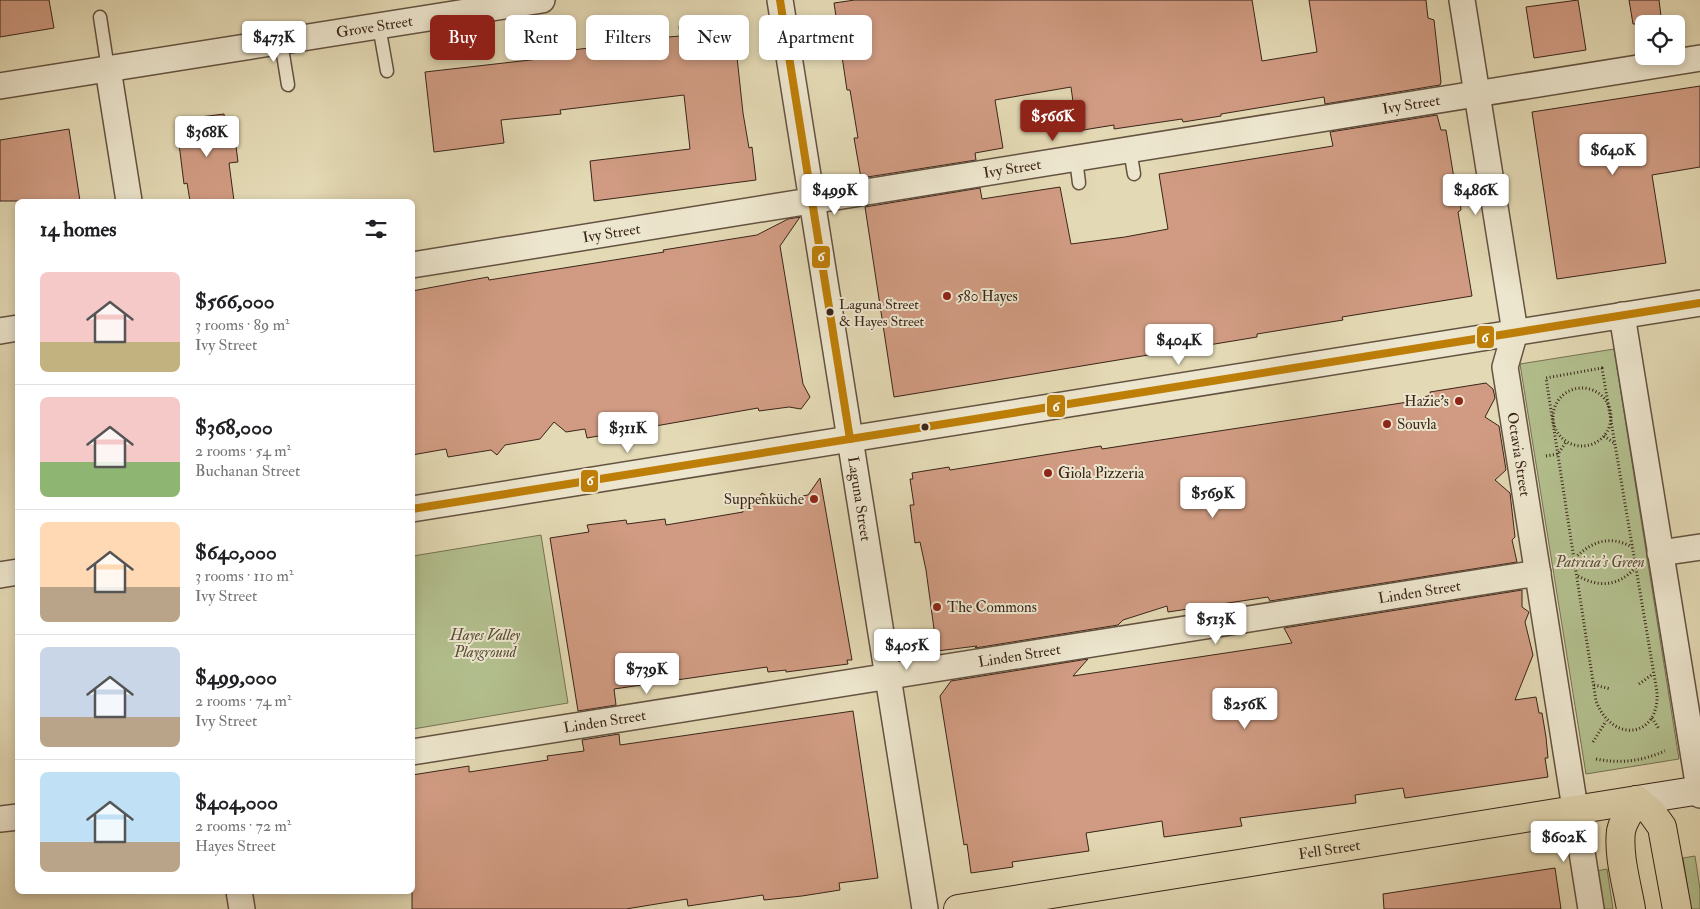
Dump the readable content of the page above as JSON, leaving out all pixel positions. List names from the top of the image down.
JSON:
{
  "streets": {
    "main road": ["Fell Street"],
    "street": [
      "Grove Street",
      "Ivy Street",
      "Octavia Street",
      "Laguna Street",
      "Linden Street"
    ]
  },
  "crossings": [
    ["Ivy Street", "Octavia Street"],
    ["Ivy Street", "Laguna Street"],
    ["Octavia Street", "Linden Street"],
    ["Octavia Street", "Fell Street"],
    ["Laguna Street", "Linden Street"]
  ],
  "parks": ["Patricia's Green", "Hayes Valley Playground"],
  "places": [
    "580 Hayes",
    "Laguna Street & Hayes Street",
    "Hazie's",
    "Souvla",
    "Giola Pizzeria",
    "Suppenküche",
    "The Commons"
  ],
  "lines": ["transit line 6"],
  "page": {
    "chip": [
      "Buy",
      "Rent",
      "Filters",
      "New",
      "Apartment"
    ],
    "price": [
      "$473K",
      "$566K",
      "$368K",
      "$640K",
      "$499K",
      "$486K",
      "$404K",
      "$311K",
      "$569K",
      "$513K",
      "$405K",
      "$739K",
      "$256K",
      "$602K"
    ],
    "heading": "14 homes",
    "list": [
      {
        "name": "$566,000",
        "note": "3 rooms · 89 m² · Ivy Street"
      },
      {
        "name": "$368,000",
        "note": "2 rooms · 54 m² · Buchanan Street"
      },
      {
        "name": "$640,000",
        "note": "3 rooms · 110 m² · Ivy Street"
      },
      {
        "name": "$499,000",
        "note": "2 rooms · 74 m² · Ivy Street"
      },
      {
        "name": "$404,000",
        "note": "2 rooms · 72 m² · Hayes Street"
      }
    ]
  }
}
